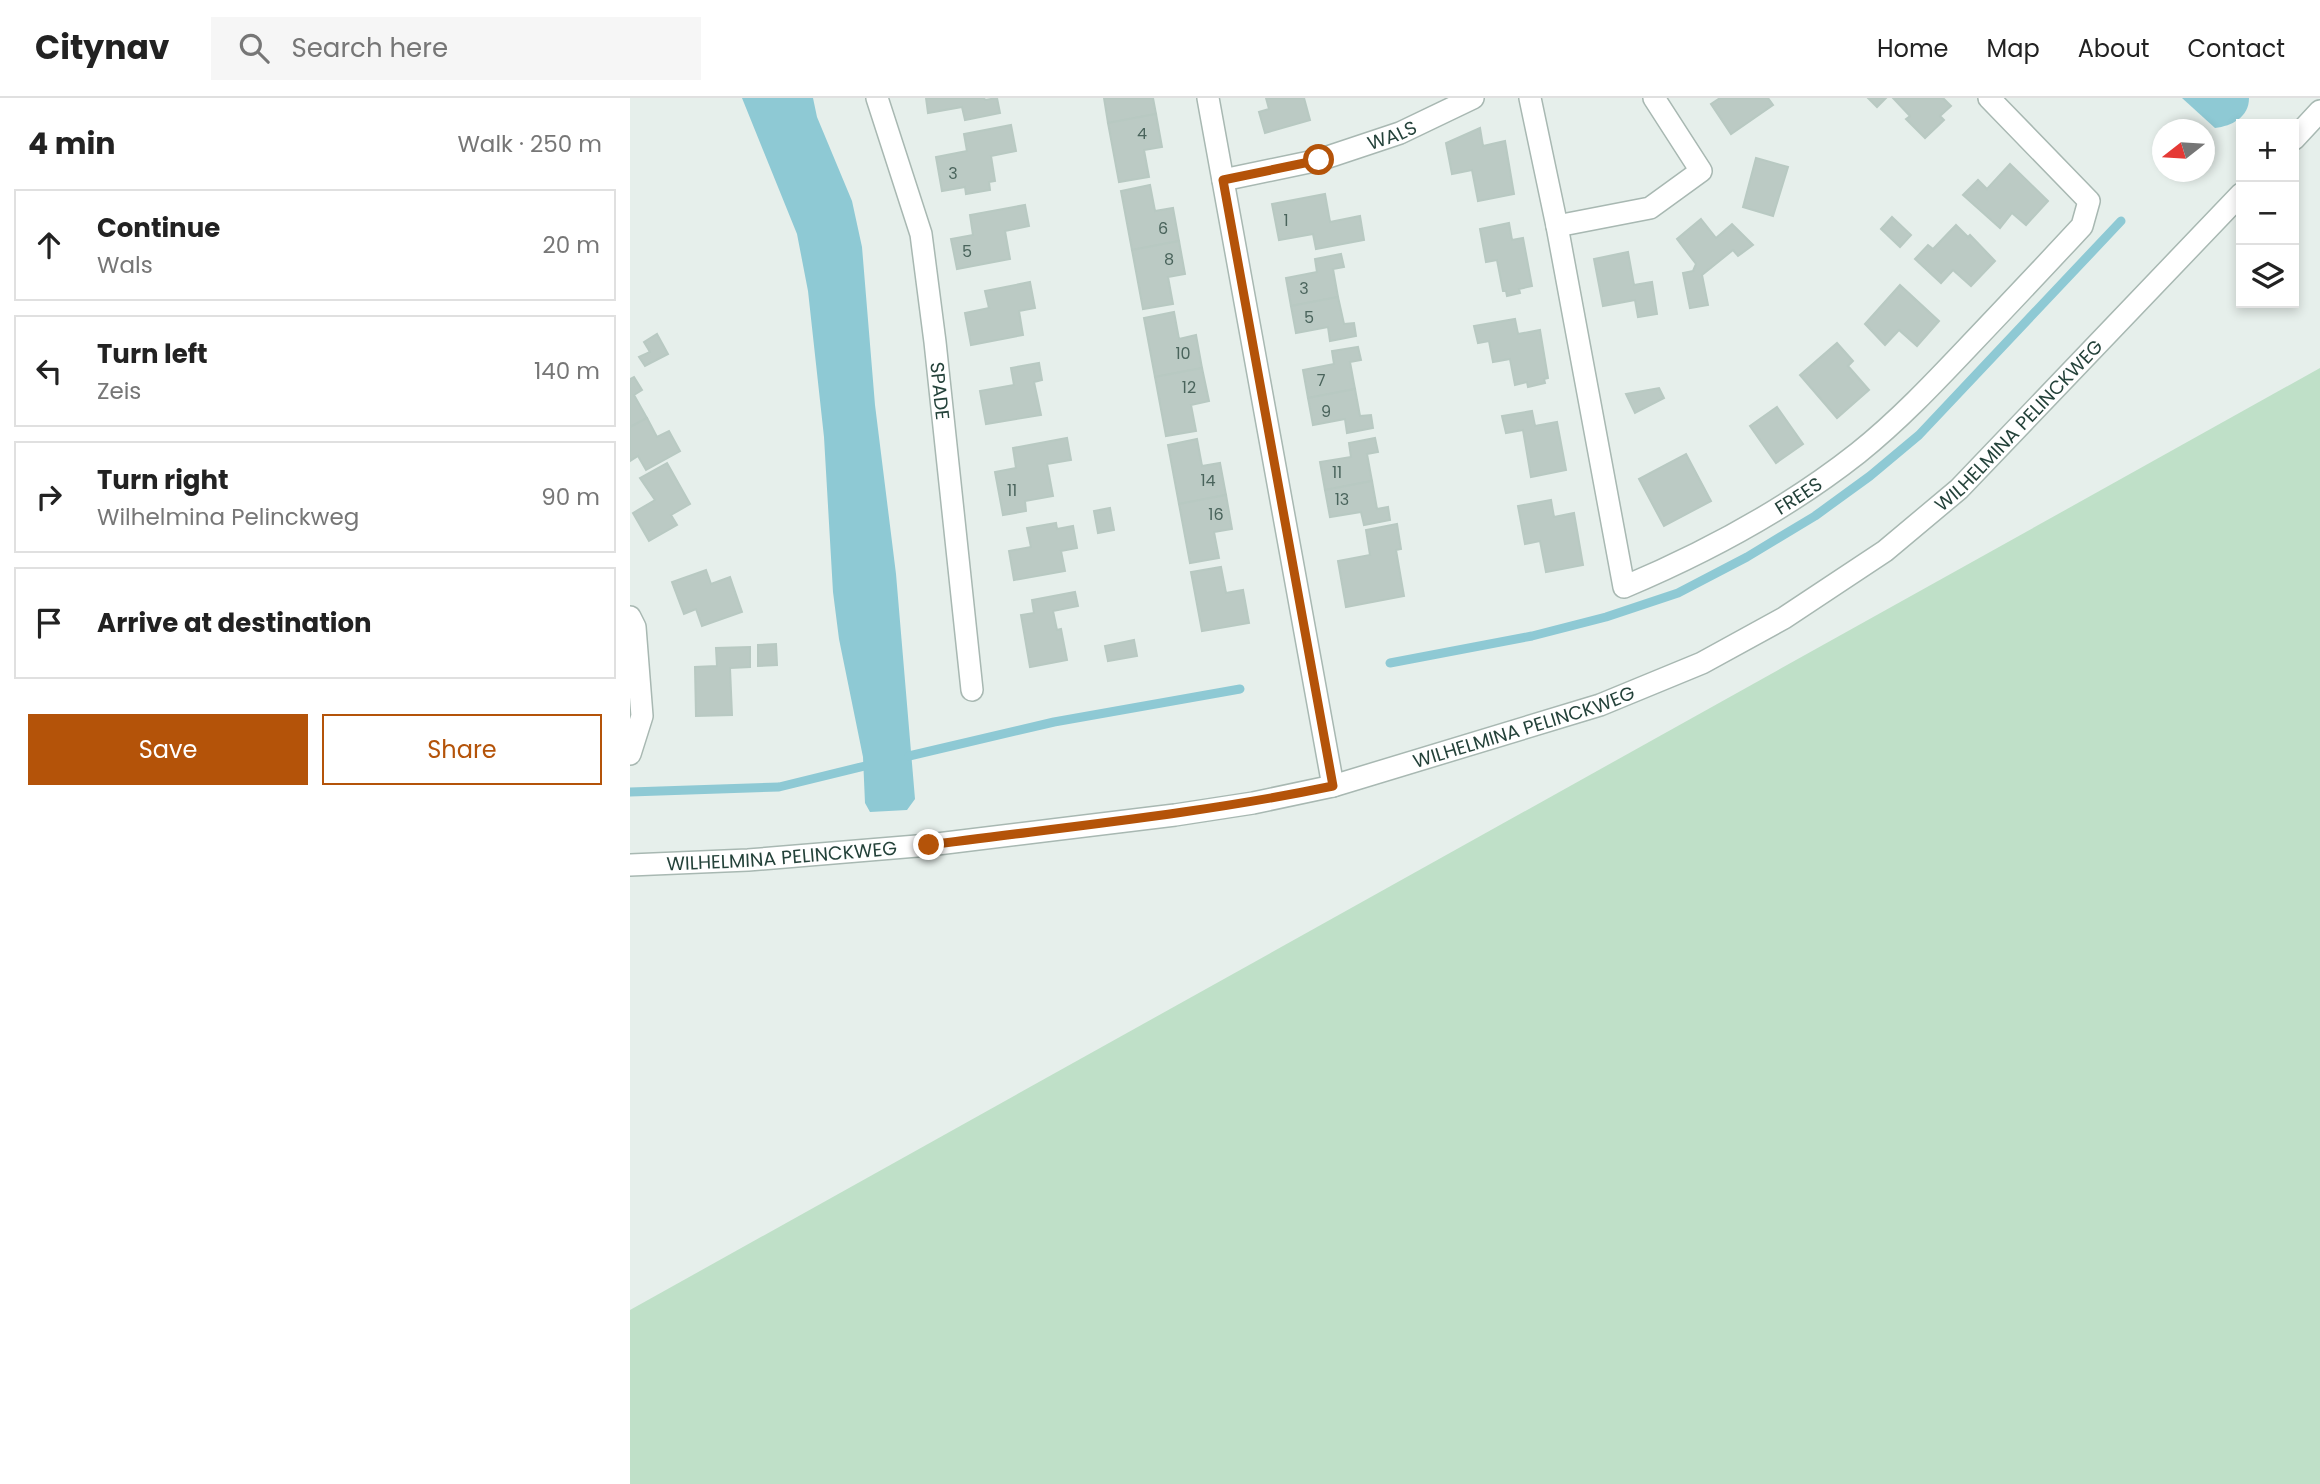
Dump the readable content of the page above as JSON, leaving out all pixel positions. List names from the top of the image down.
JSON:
{
  "streets": {
    "street": [
      "WALS",
      "SPADE",
      "WILHELMINA PELINCKWEG",
      "FREES"
    ]
  },
  "house_numbers": [
    "4",
    "3",
    "1",
    "6",
    "5",
    "8",
    "3",
    "5",
    "10",
    "7",
    "12",
    "9",
    "11",
    "14",
    "11",
    "13",
    "16"
  ],
  "north": "left",
  "page": {
    "header": "Citynav",
    "search": "Search here",
    "nav": [
      "Home",
      "Map",
      "About",
      "Contact"
    ],
    "heading": ["4 min", "Walk · 250 m"],
    "map_buttons": ["+", "−"],
    "list": [
      ["Continue", "Wals", "20 m"],
      ["Turn left", "Zeis", "140 m"],
      ["Turn right", "Wilhelmina Pelinckweg", "90 m"],
      "Arrive at destination"
    ],
    "buttons": ["Save", "Share"]
  }
}
